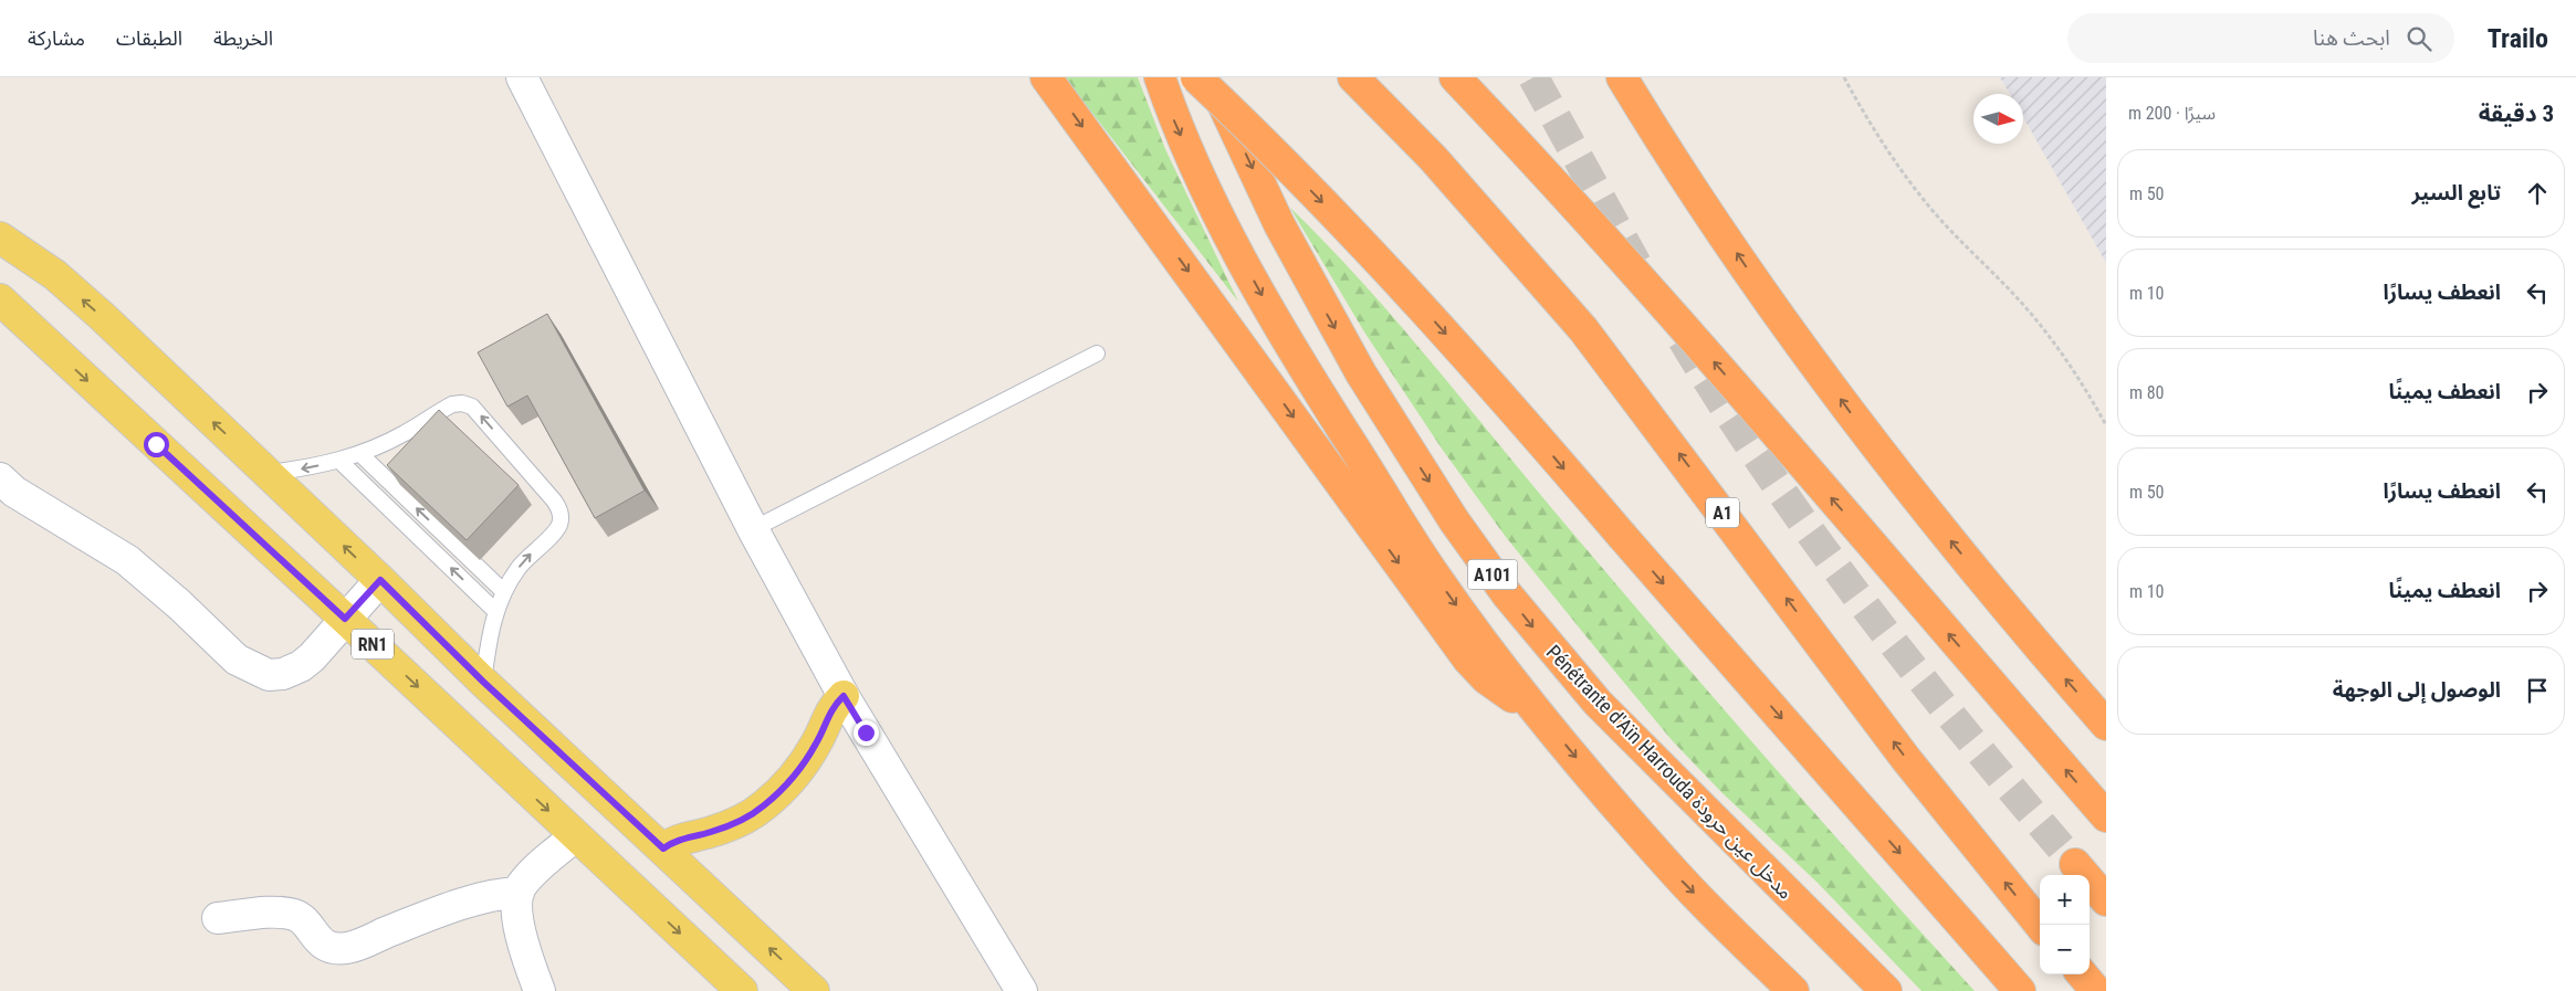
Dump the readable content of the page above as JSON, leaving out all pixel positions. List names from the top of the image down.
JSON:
{
  "streets": {
    "highway": ["A1", "A101", "Pénétrante d'Aïn Harrouda مدخل عين حرودة"],
    "main road": ["RN1"]
  },
  "north": "right",
  "page": {
    "header": "Trailo",
    "search": "ابحث هنا",
    "nav": ["الخريطة", "الطبقات", "مشاركة"],
    "heading": ["3 دقيقة", "سيرًا · 200 m"],
    "list": [
      ["تابع السير", "50 m"],
      ["انعطف يسارًا", "10 m"],
      ["انعطف يمينًا", "80 m"],
      ["انعطف يسارًا", "50 m"],
      ["انعطف يمينًا", "10 m"],
      "الوصول إلى الوجهة"
    ],
    "map_buttons": ["+", "−"]
  }
}
